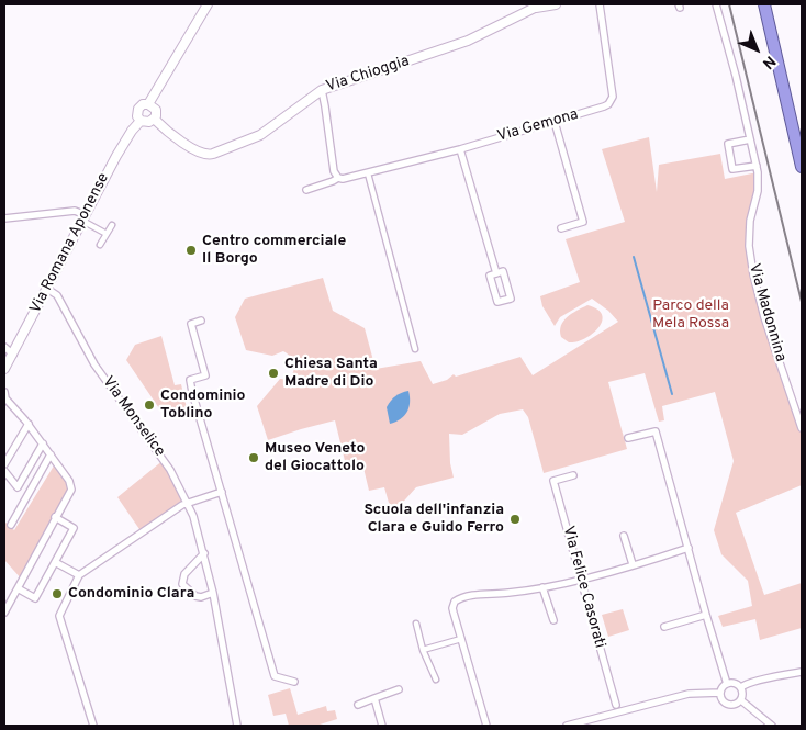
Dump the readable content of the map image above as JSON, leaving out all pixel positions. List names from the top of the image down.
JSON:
{
  "streets": {
    "street": [
      "Via Chioggia",
      "Via Gemona",
      "Via Romana Aponense",
      "Via Madonnina",
      "Via Monselice",
      "Via Felice Casorati"
    ]
  },
  "crossings": [
    ["Via Chioggia", "Via Romana Aponense"],
    ["Via Romana Aponense", "Via Monselice"]
  ],
  "parks": ["Parco della Mela Rossa"],
  "places": [
    "Centro commerciale Il Borgo",
    "Chiesa Santa Madre di Dio",
    "Condominio Toblino",
    "Museo Veneto del Giocattolo",
    "Scuola dell'infanzia Clara e Guido Ferro",
    "Condominio Clara"
  ],
  "north": "bottom right"
}
